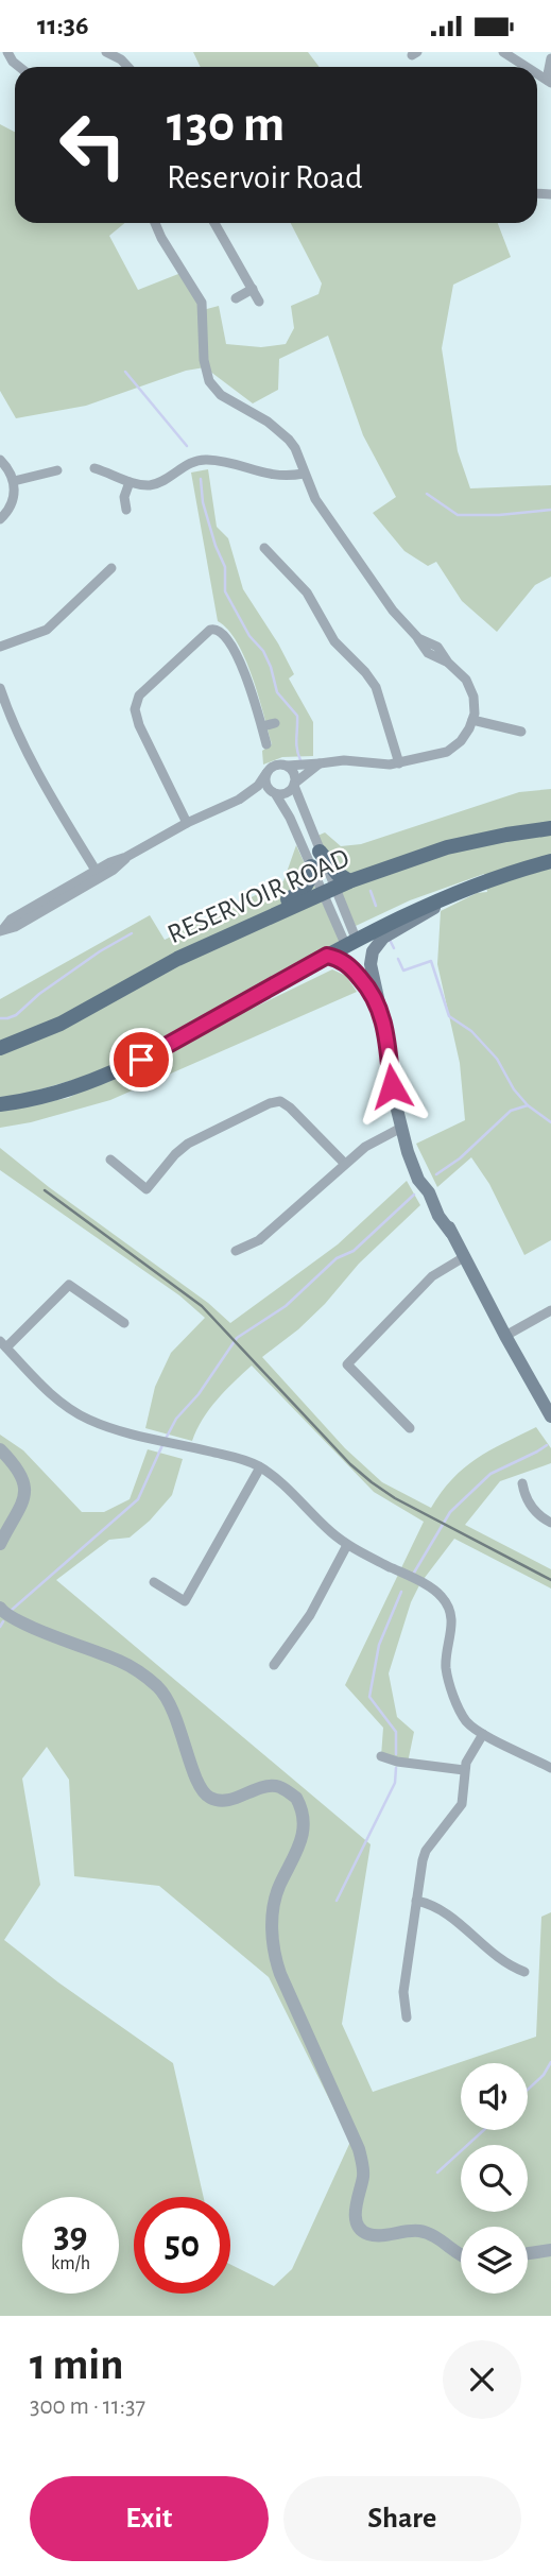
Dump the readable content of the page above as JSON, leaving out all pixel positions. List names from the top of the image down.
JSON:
{
  "streets": {
    "main road": ["RESERVOIR ROAD"]
  },
  "page": {
    "status": "11:36",
    "turn": ["130 m", "Reservoir Road"],
    "speed": "39 km/h",
    "limit": "50",
    "heading": ["1 min", "300 m · 11:37"],
    "buttons": ["Exit", "Share"]
  }
}
